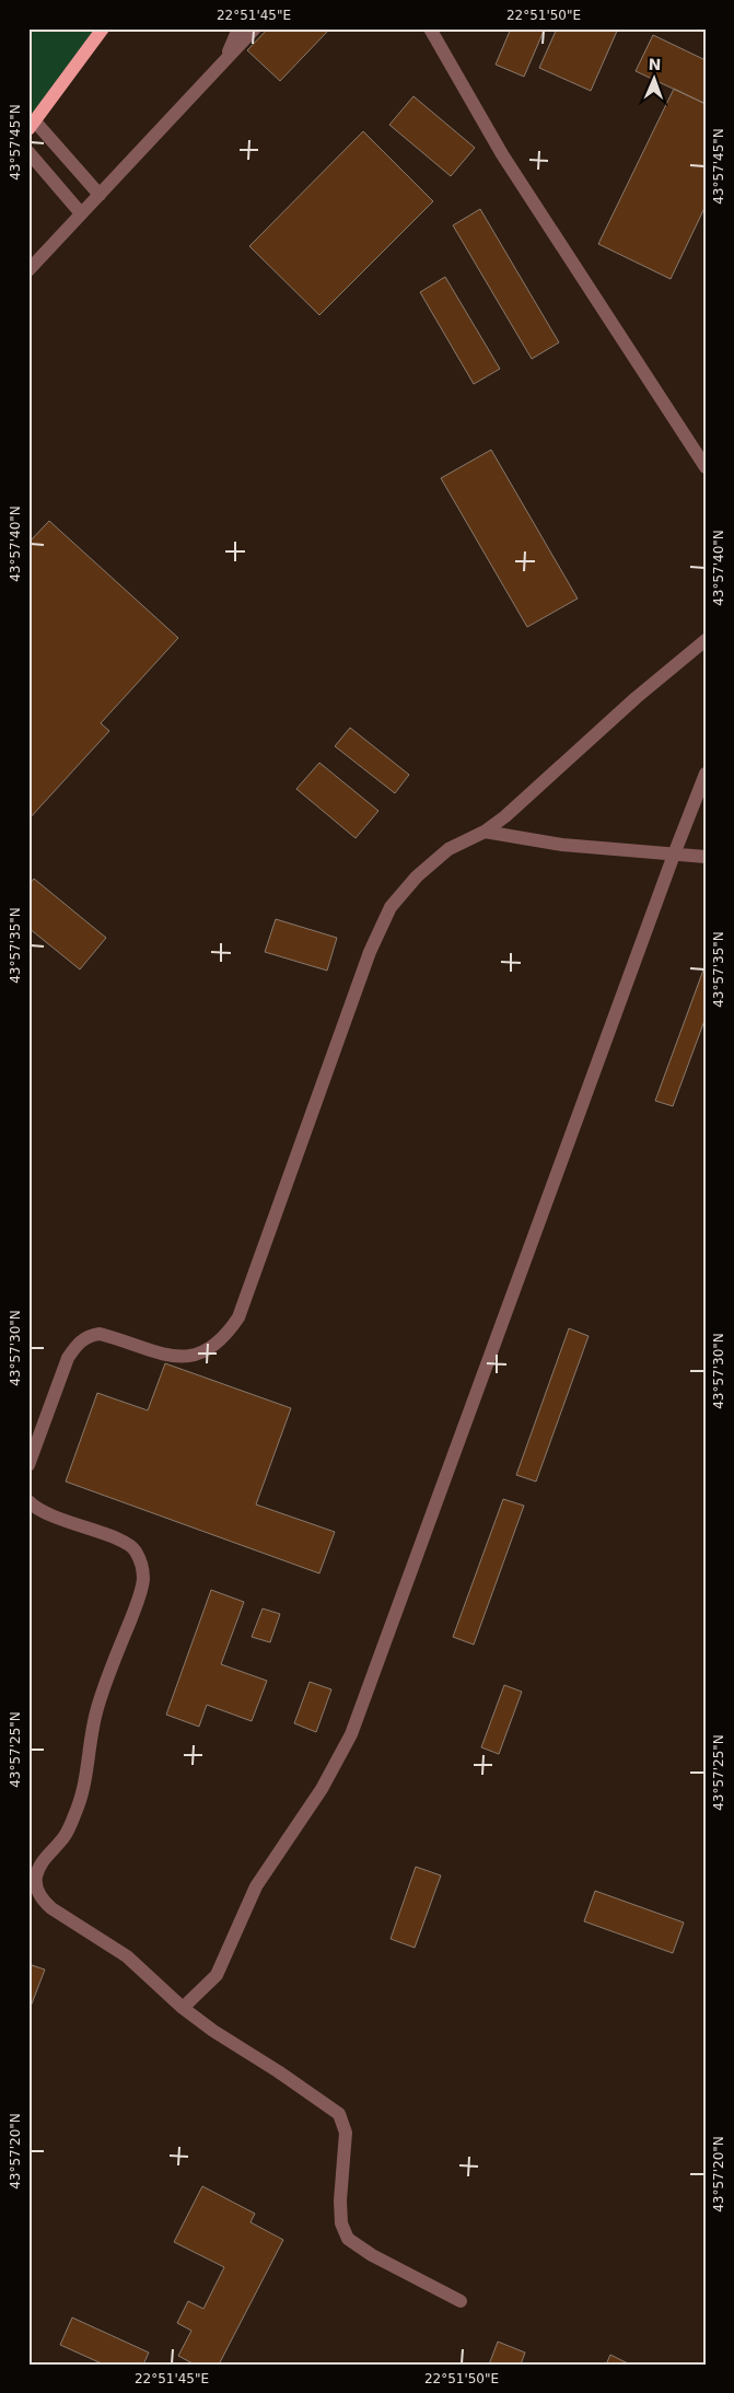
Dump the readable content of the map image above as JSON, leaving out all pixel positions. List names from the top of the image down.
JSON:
{
  "north": "top",
  "coordinates": [
    "22°51'45\"E",
    "22°51'50\"E",
    "43°57'45\"N",
    "43°57'40\"N",
    "43°57'35\"N",
    "43°57'30\"N",
    "43°57'25\"N",
    "43°57'20\"N"
  ]
}
